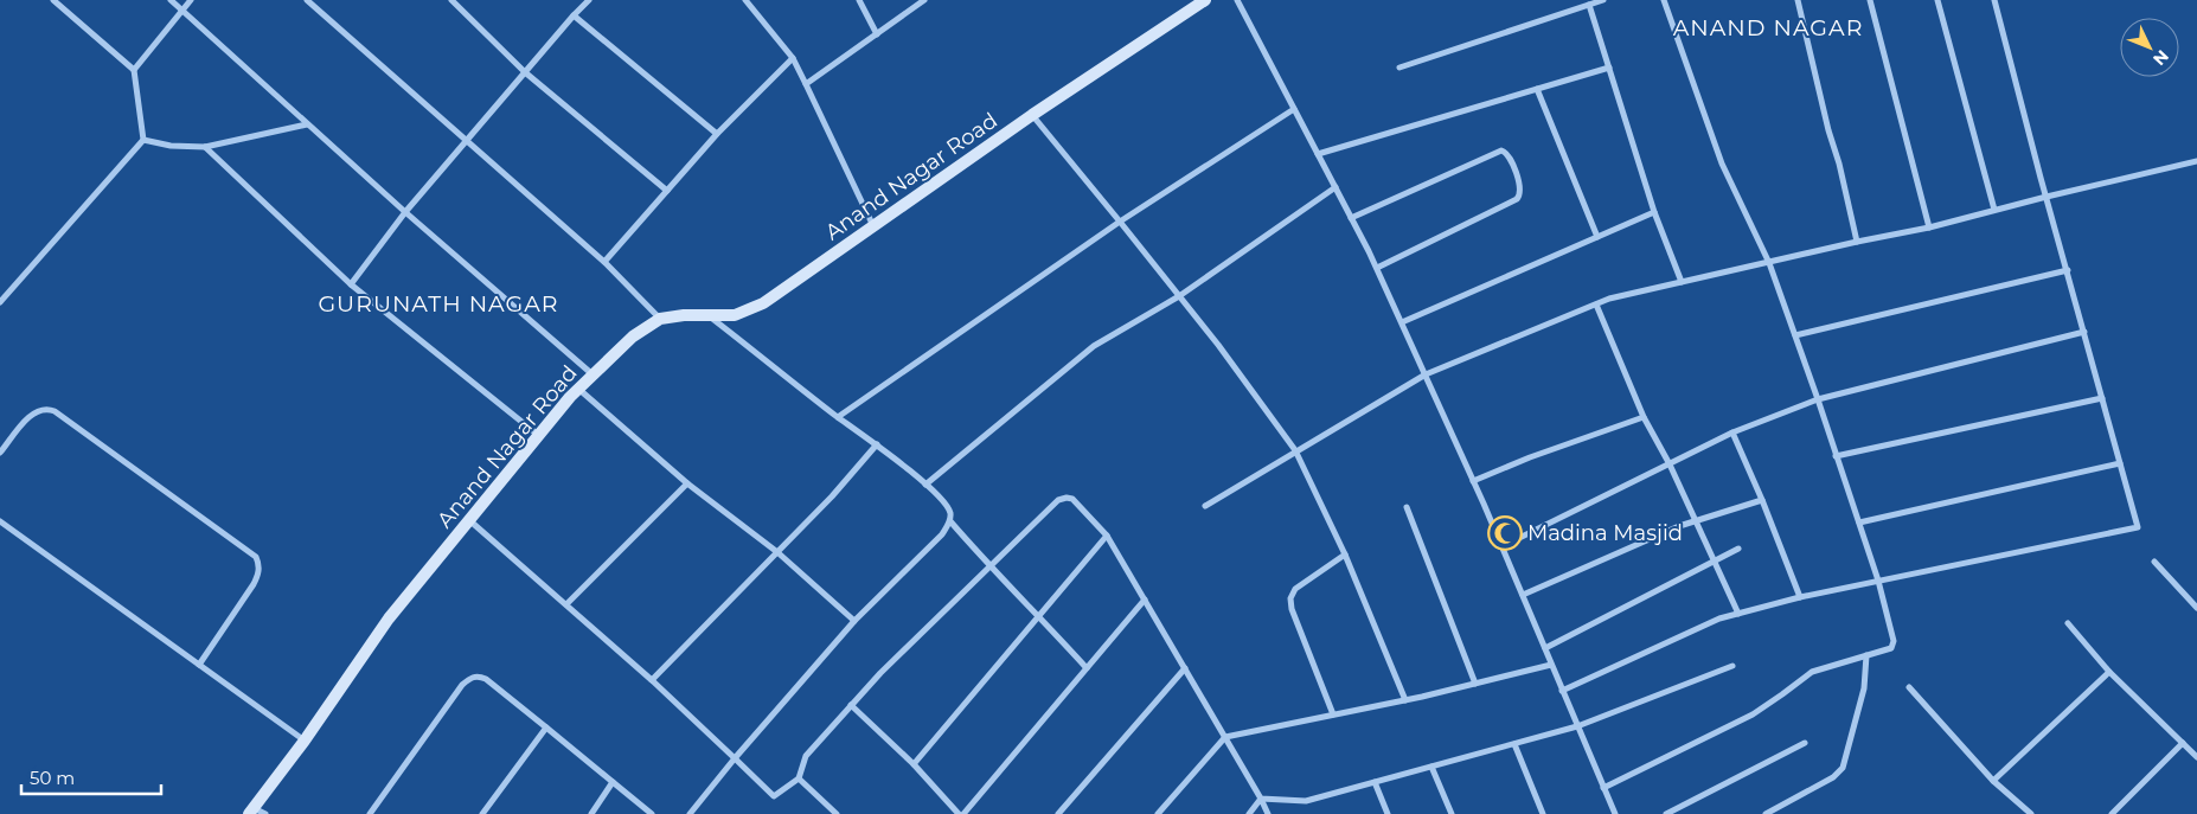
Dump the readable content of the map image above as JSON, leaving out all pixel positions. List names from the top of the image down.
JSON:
{
  "streets": {
    "street": ["Anand Nagar Road"]
  },
  "districts": ["ANAND NAGAR", "GURUNATH NAGAR"],
  "places": {
    "mosque": ["Madina Masjid"]
  },
  "scale_bar": "50 m",
  "north": "bottom right"
}
